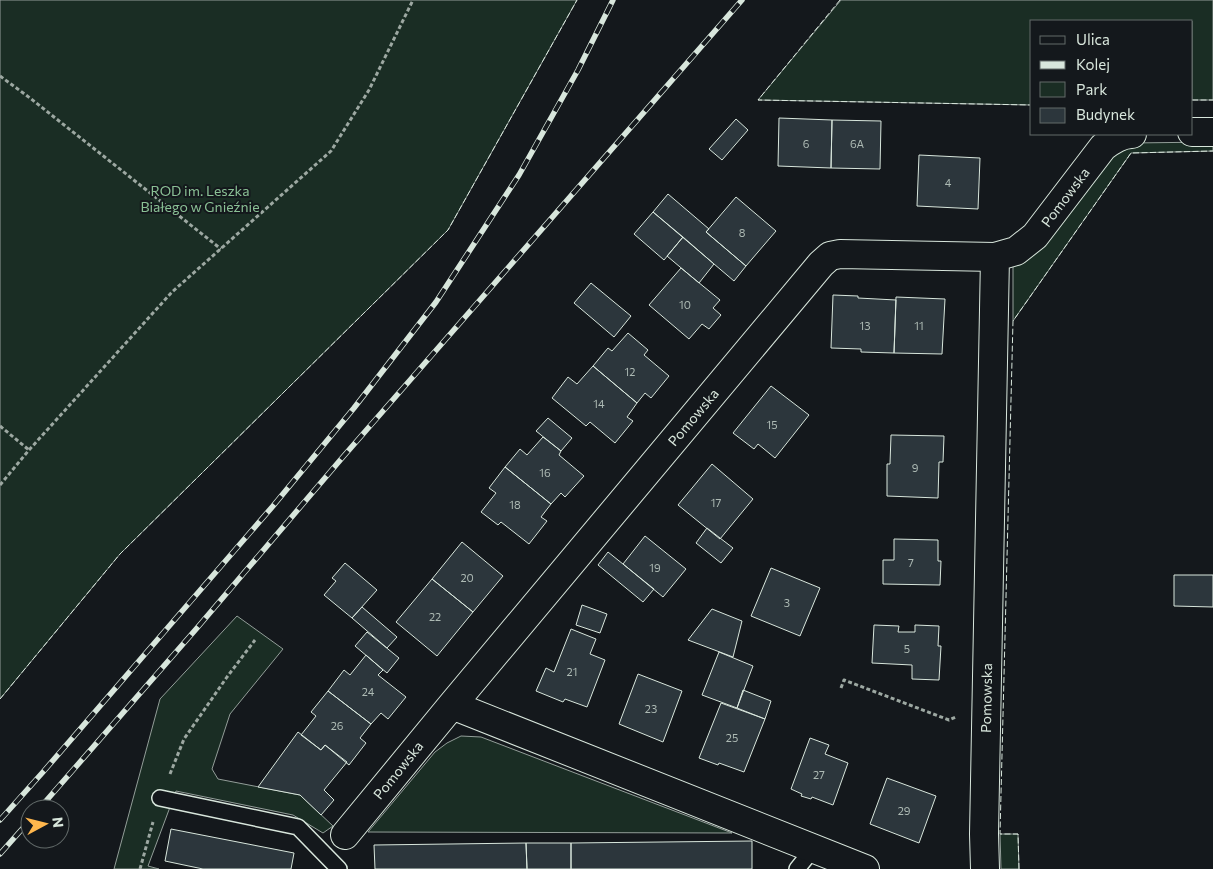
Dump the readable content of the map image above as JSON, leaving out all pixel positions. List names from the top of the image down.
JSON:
{
  "streets": {
    "street": ["Pomowska"]
  },
  "parks": ["ROD im. Leszka Białego w Gnieźnie"],
  "house_numbers": [
    "6",
    "6A",
    "4",
    "8",
    "10",
    "13",
    "11",
    "12",
    "14",
    "15",
    "9",
    "16",
    "17",
    "18",
    "7",
    "19",
    "20",
    "3",
    "22",
    "5",
    "21",
    "24",
    "23",
    "26",
    "25",
    "27",
    "29"
  ],
  "legend": [
    "Ulica",
    "Kolej",
    "Park",
    "Budynek"
  ],
  "north": "right"
}
